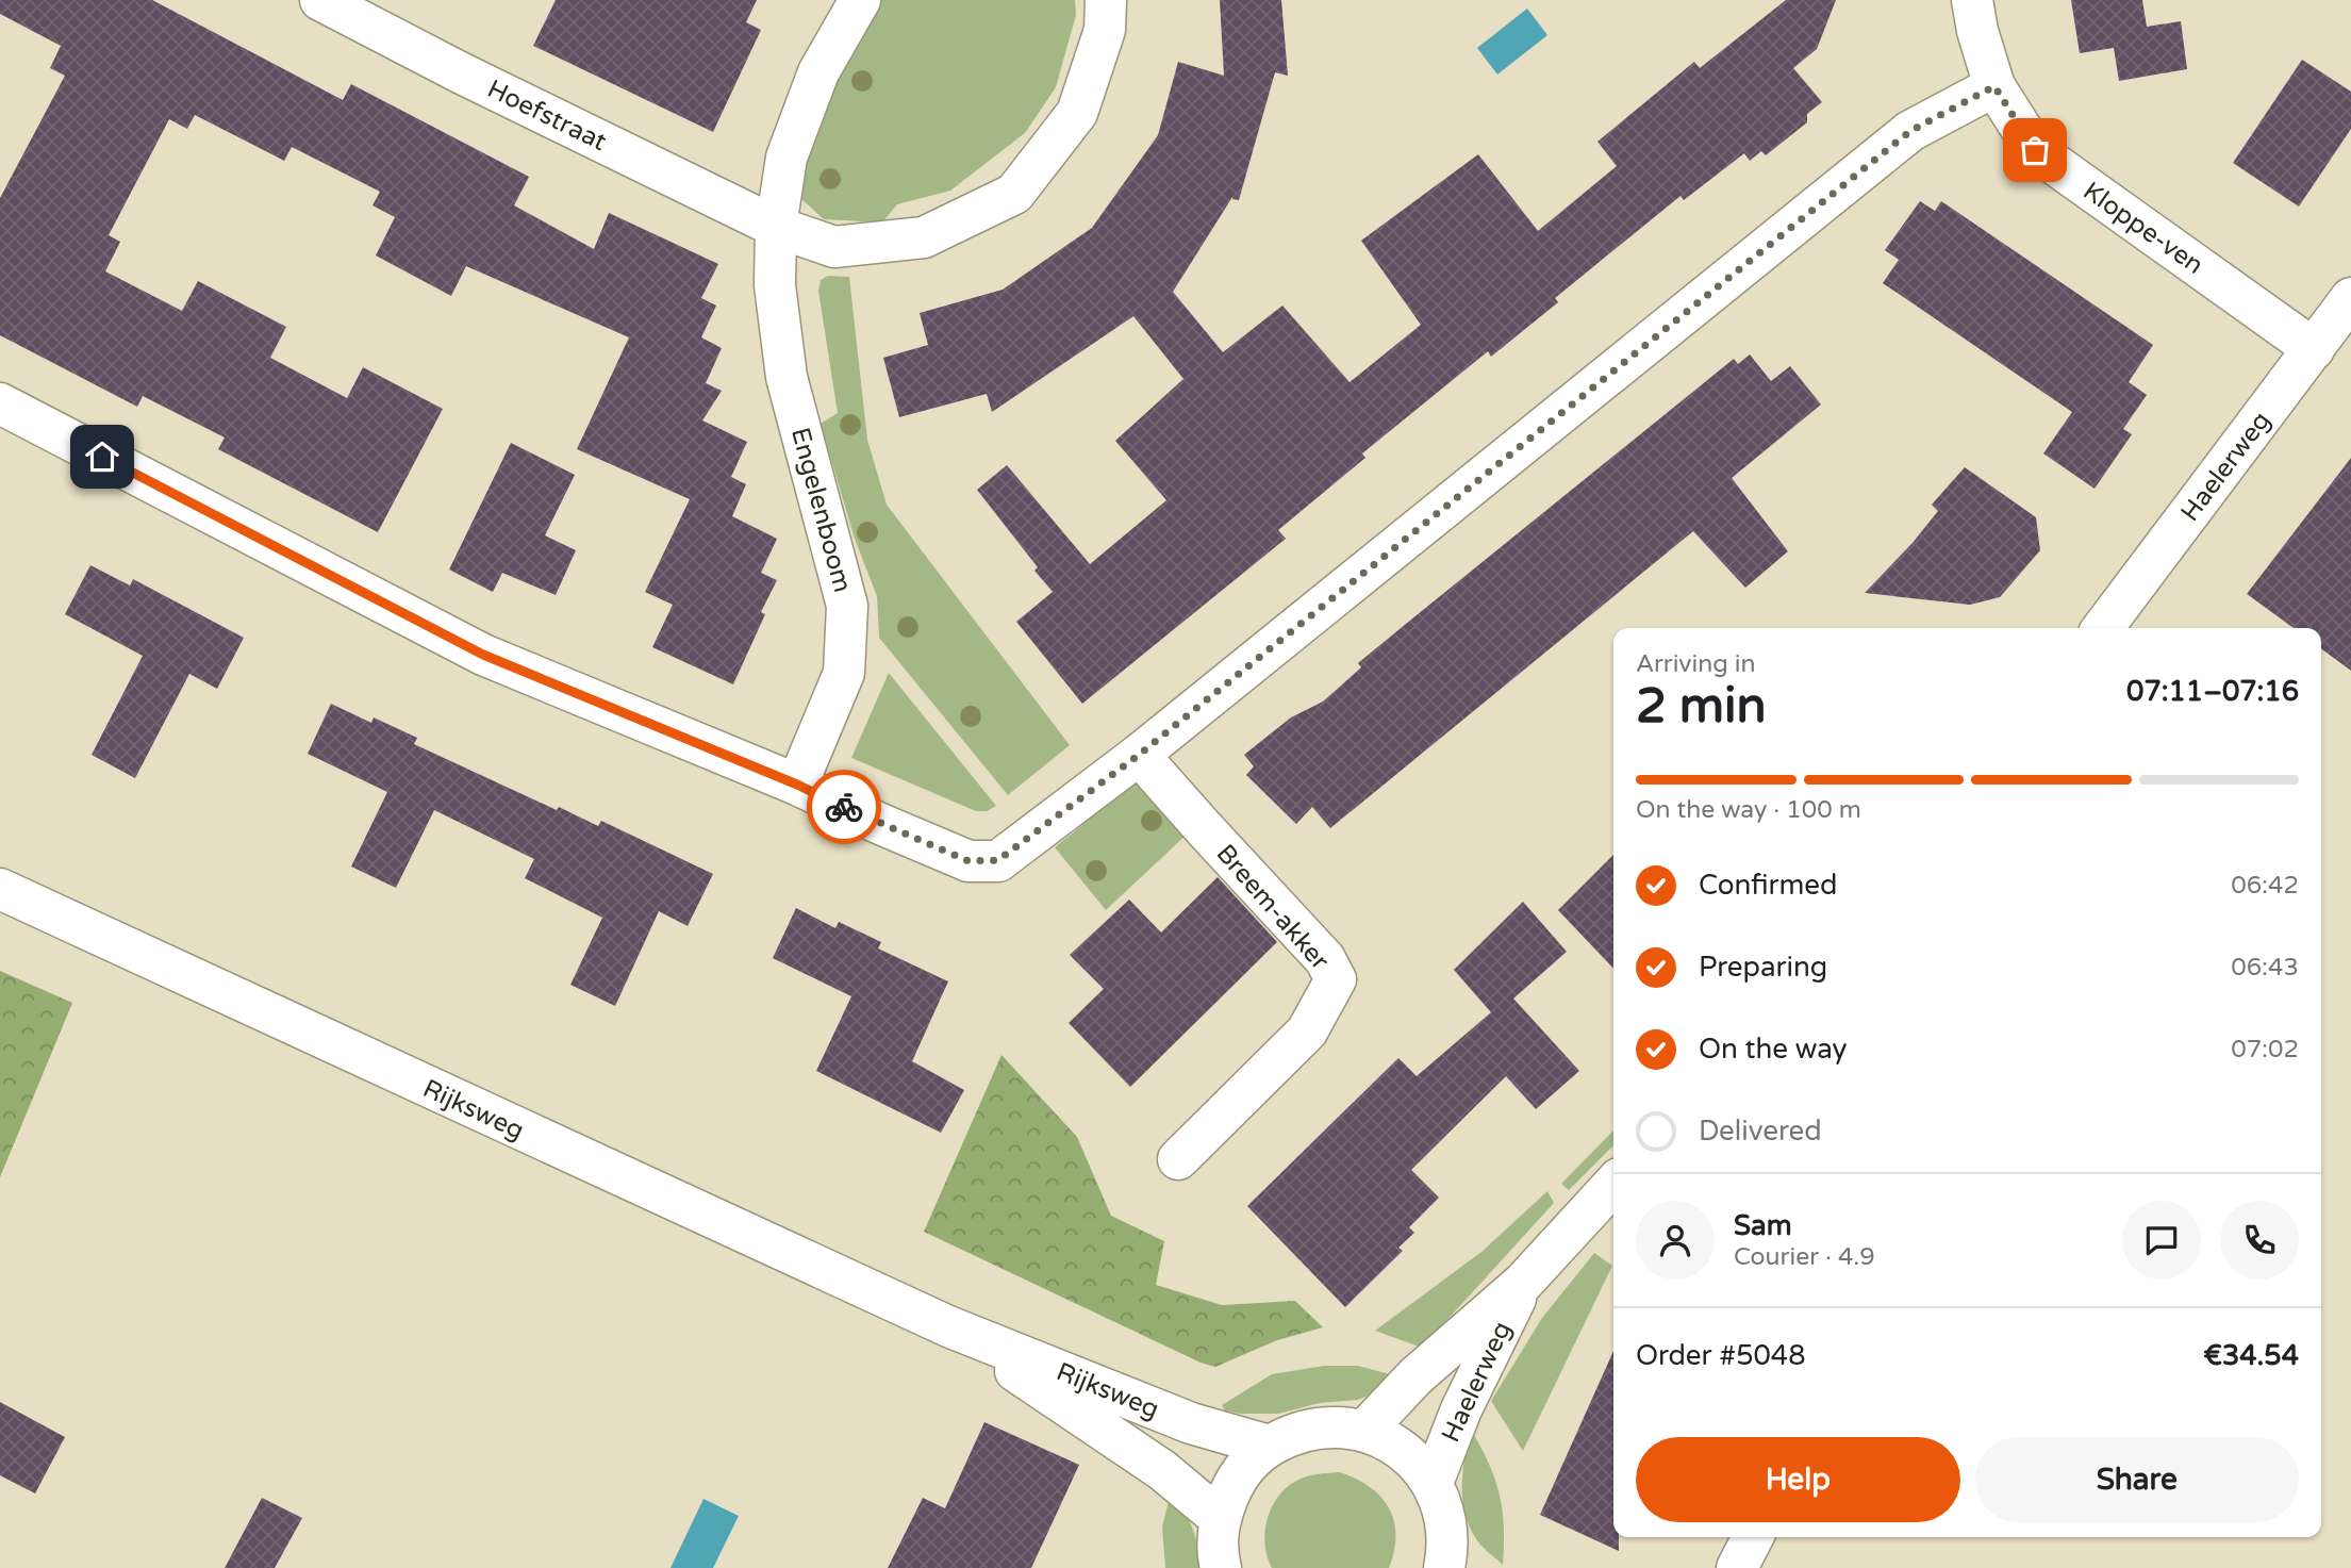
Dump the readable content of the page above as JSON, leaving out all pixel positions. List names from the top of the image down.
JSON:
{
  "streets": {
    "street": [
      "Hoefstraat",
      "Kloppe-ven",
      "Haelerweg",
      "Engelenboom",
      "Breem-akker",
      "Rijksweg"
    ]
  },
  "crossings": [
    ["Hoefstraat", "Engelenboom"],
    ["Kloppe-ven", "Haelerweg"]
  ],
  "page": {
    "heading": ["2 min", "Arriving in", "07:11–07:16"],
    "panel": [
      "Sam",
      "Courier · 4.9",
      "Order #5048",
      "€34.54"
    ],
    "bar": "On the way · 100 m",
    "list": [
      ["Confirmed", "06:42"],
      ["Preparing", "06:43"],
      ["On the way", "07:02"],
      "Delivered"
    ],
    "buttons": ["Help", "Share"]
  }
}
